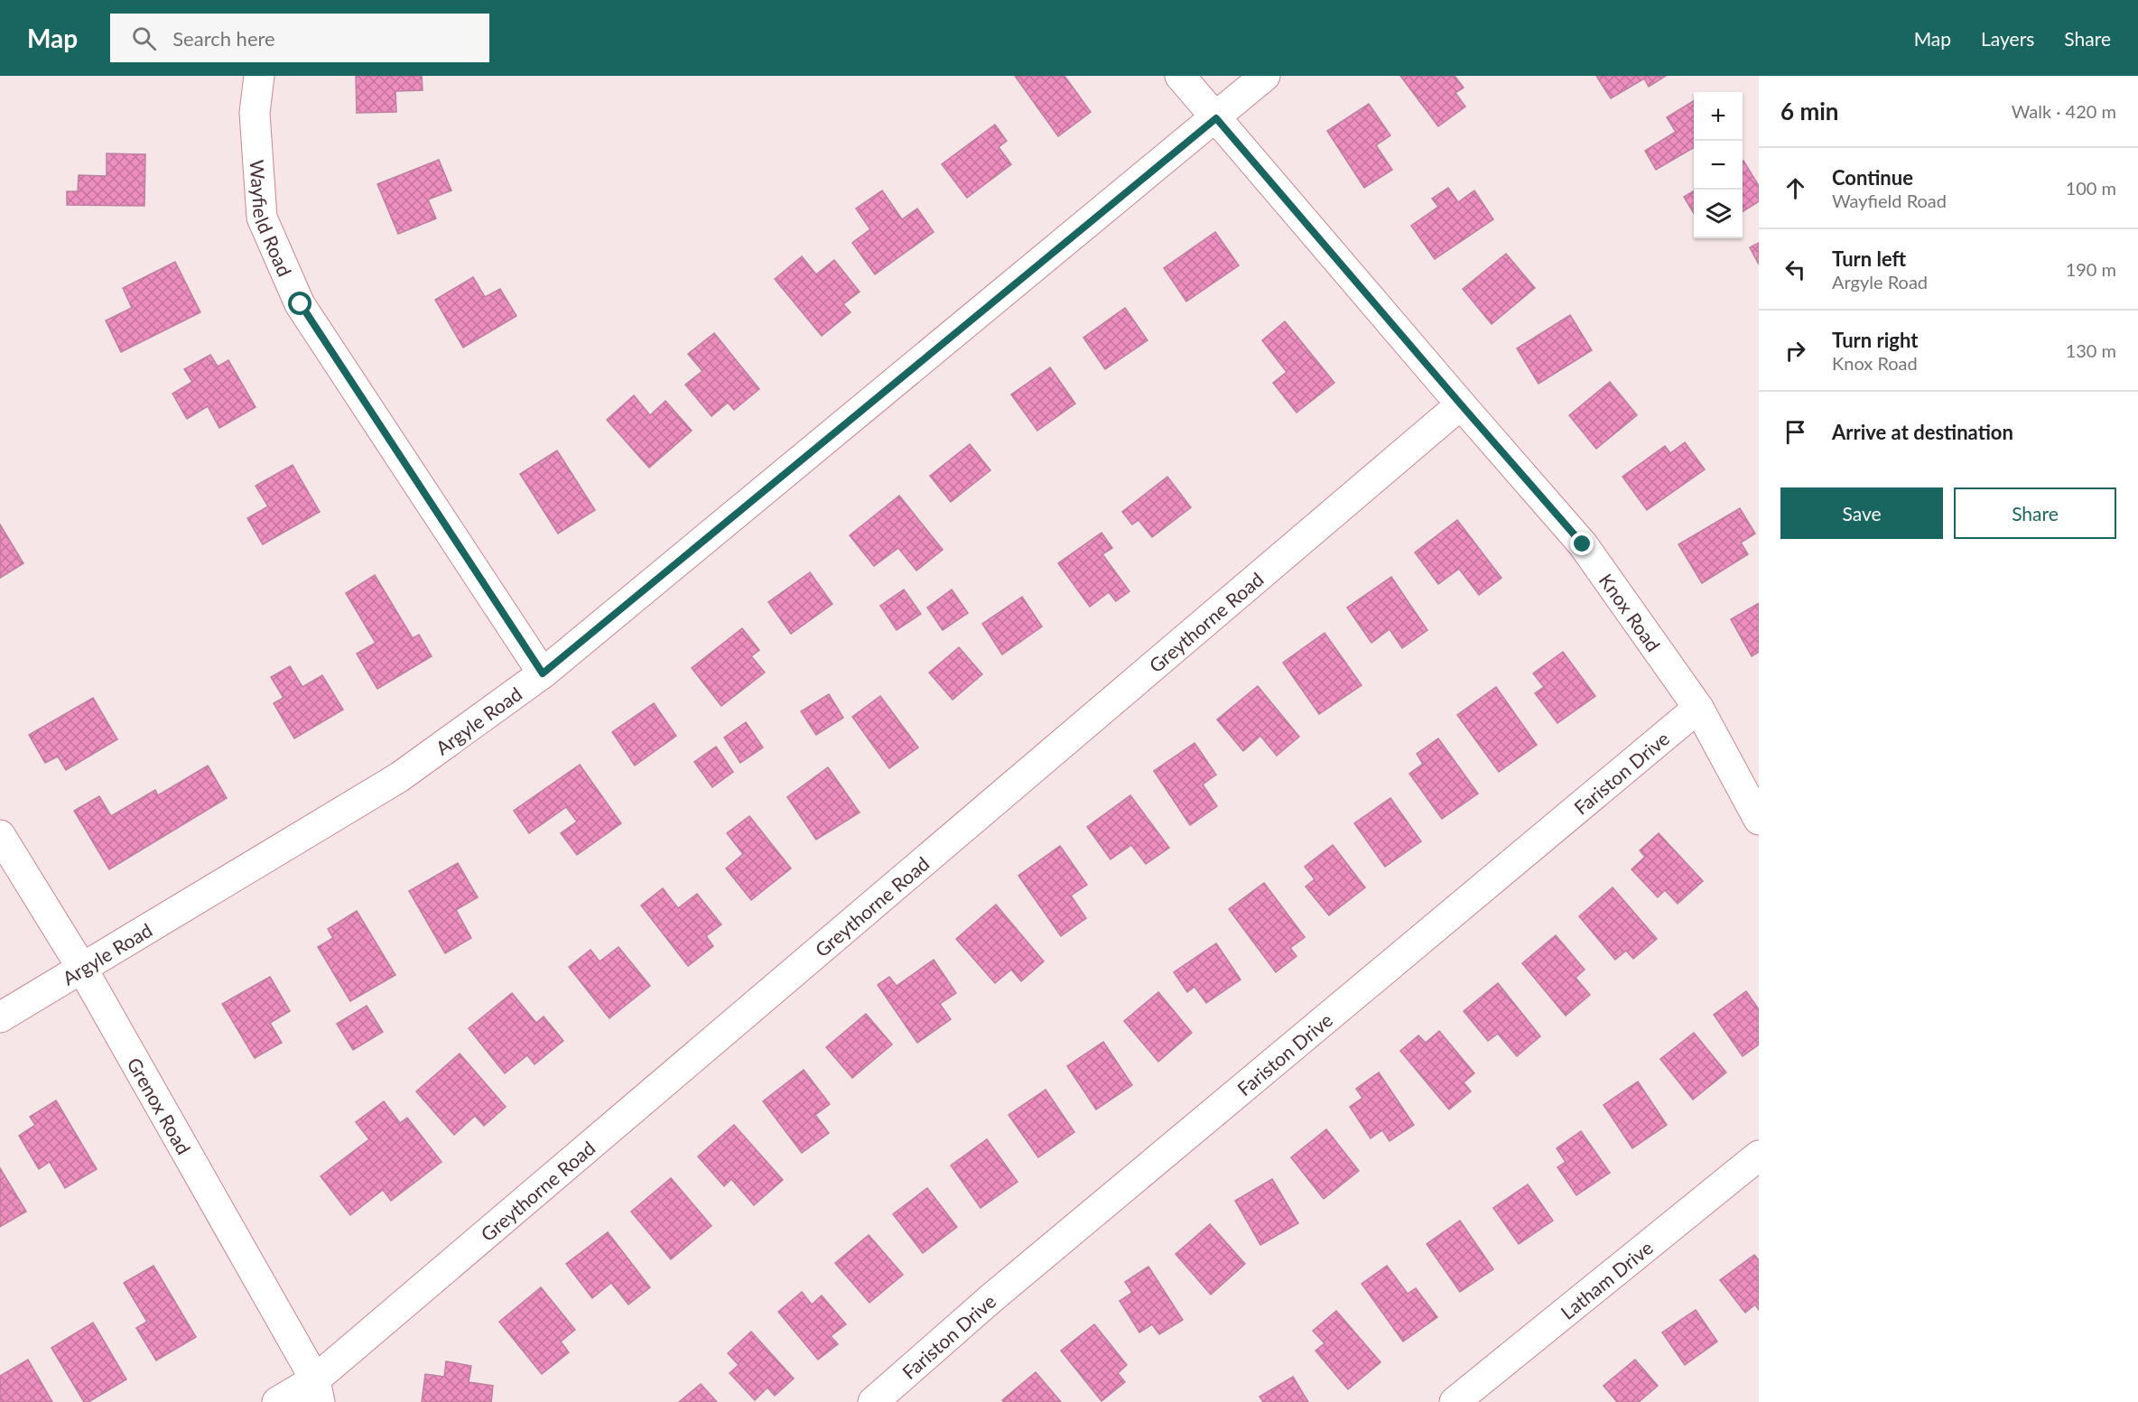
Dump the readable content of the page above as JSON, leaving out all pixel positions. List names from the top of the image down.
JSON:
{
  "streets": {
    "street": [
      "Wayfield Road",
      "Knox Road",
      "Greythorne Road",
      "Argyle Road",
      "Fariston Drive",
      "Grenox Road",
      "Latham Drive"
    ]
  },
  "crossings": [
    ["Wayfield Road", "Argyle Road"],
    ["Knox Road", "Greythorne Road"],
    ["Knox Road", "Argyle Road"],
    ["Knox Road", "Fariston Drive"],
    ["Greythorne Road", "Grenox Road"],
    ["Argyle Road", "Grenox Road"]
  ],
  "page": {
    "header": "Map",
    "search": "Search here",
    "nav": ["Map", "Layers", "Share"],
    "heading": ["6 min", "Walk · 420 m"],
    "map_buttons": ["+", "−"],
    "list": [
      ["Continue", "Wayfield Road", "100 m"],
      ["Turn left", "Argyle Road", "190 m"],
      ["Turn right", "Knox Road", "130 m"],
      "Arrive at destination"
    ],
    "buttons": ["Save", "Share"]
  }
}
